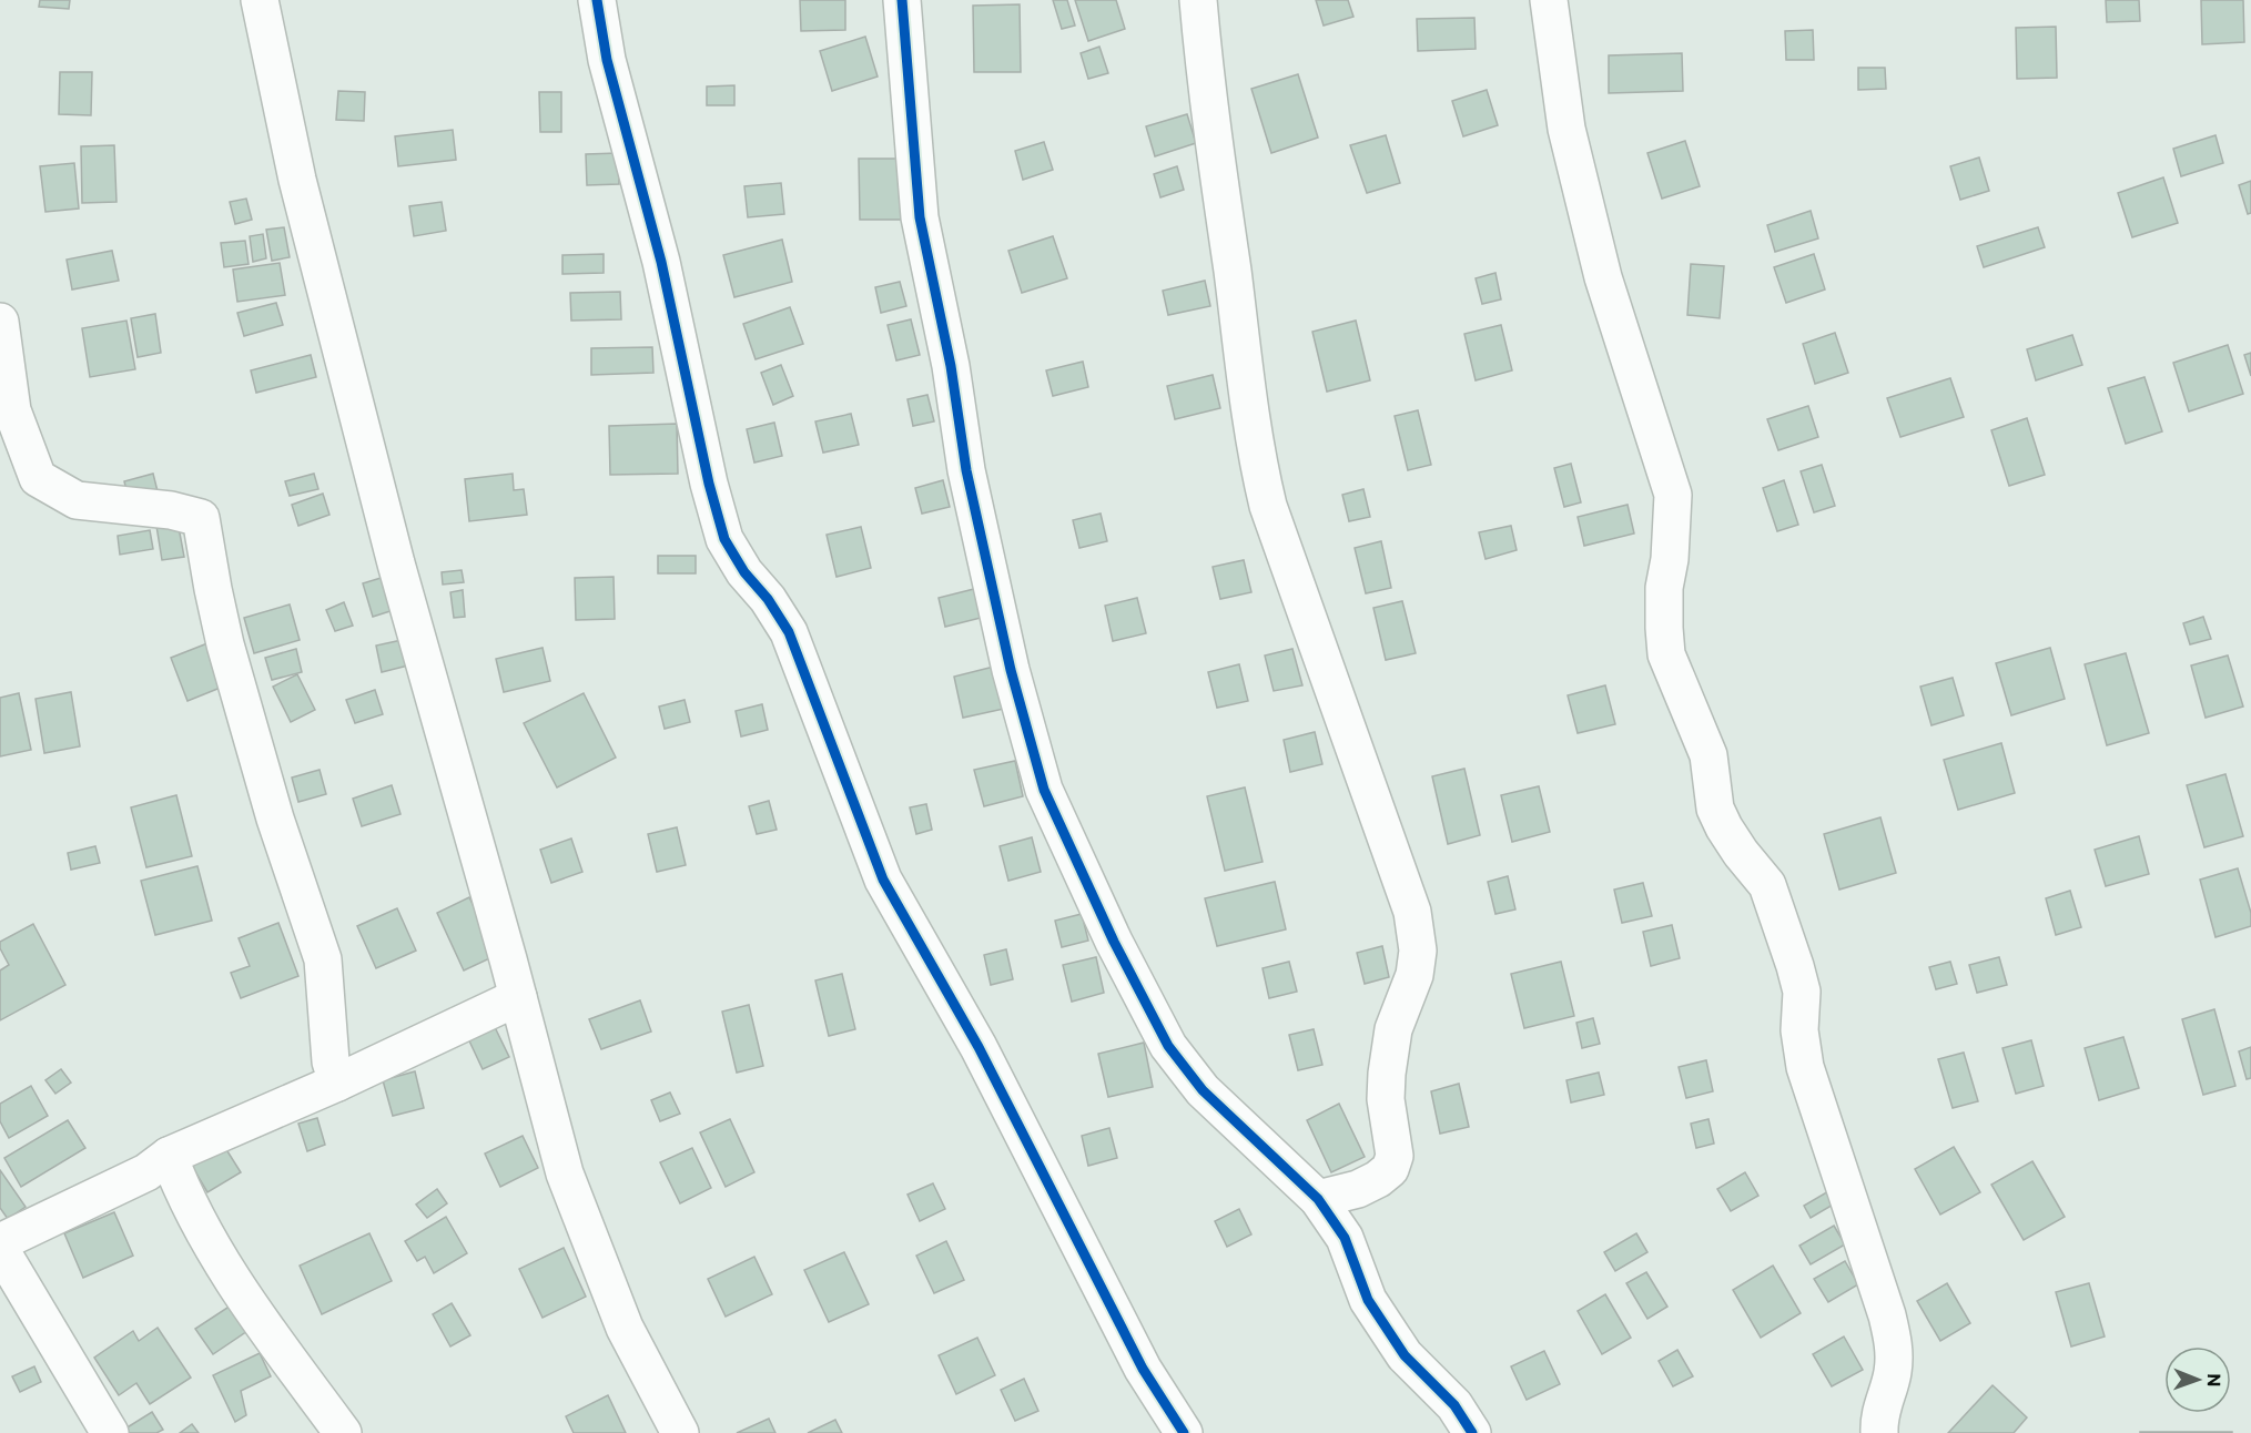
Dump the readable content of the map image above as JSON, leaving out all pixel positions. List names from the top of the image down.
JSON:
{
  "north": "right"
}
